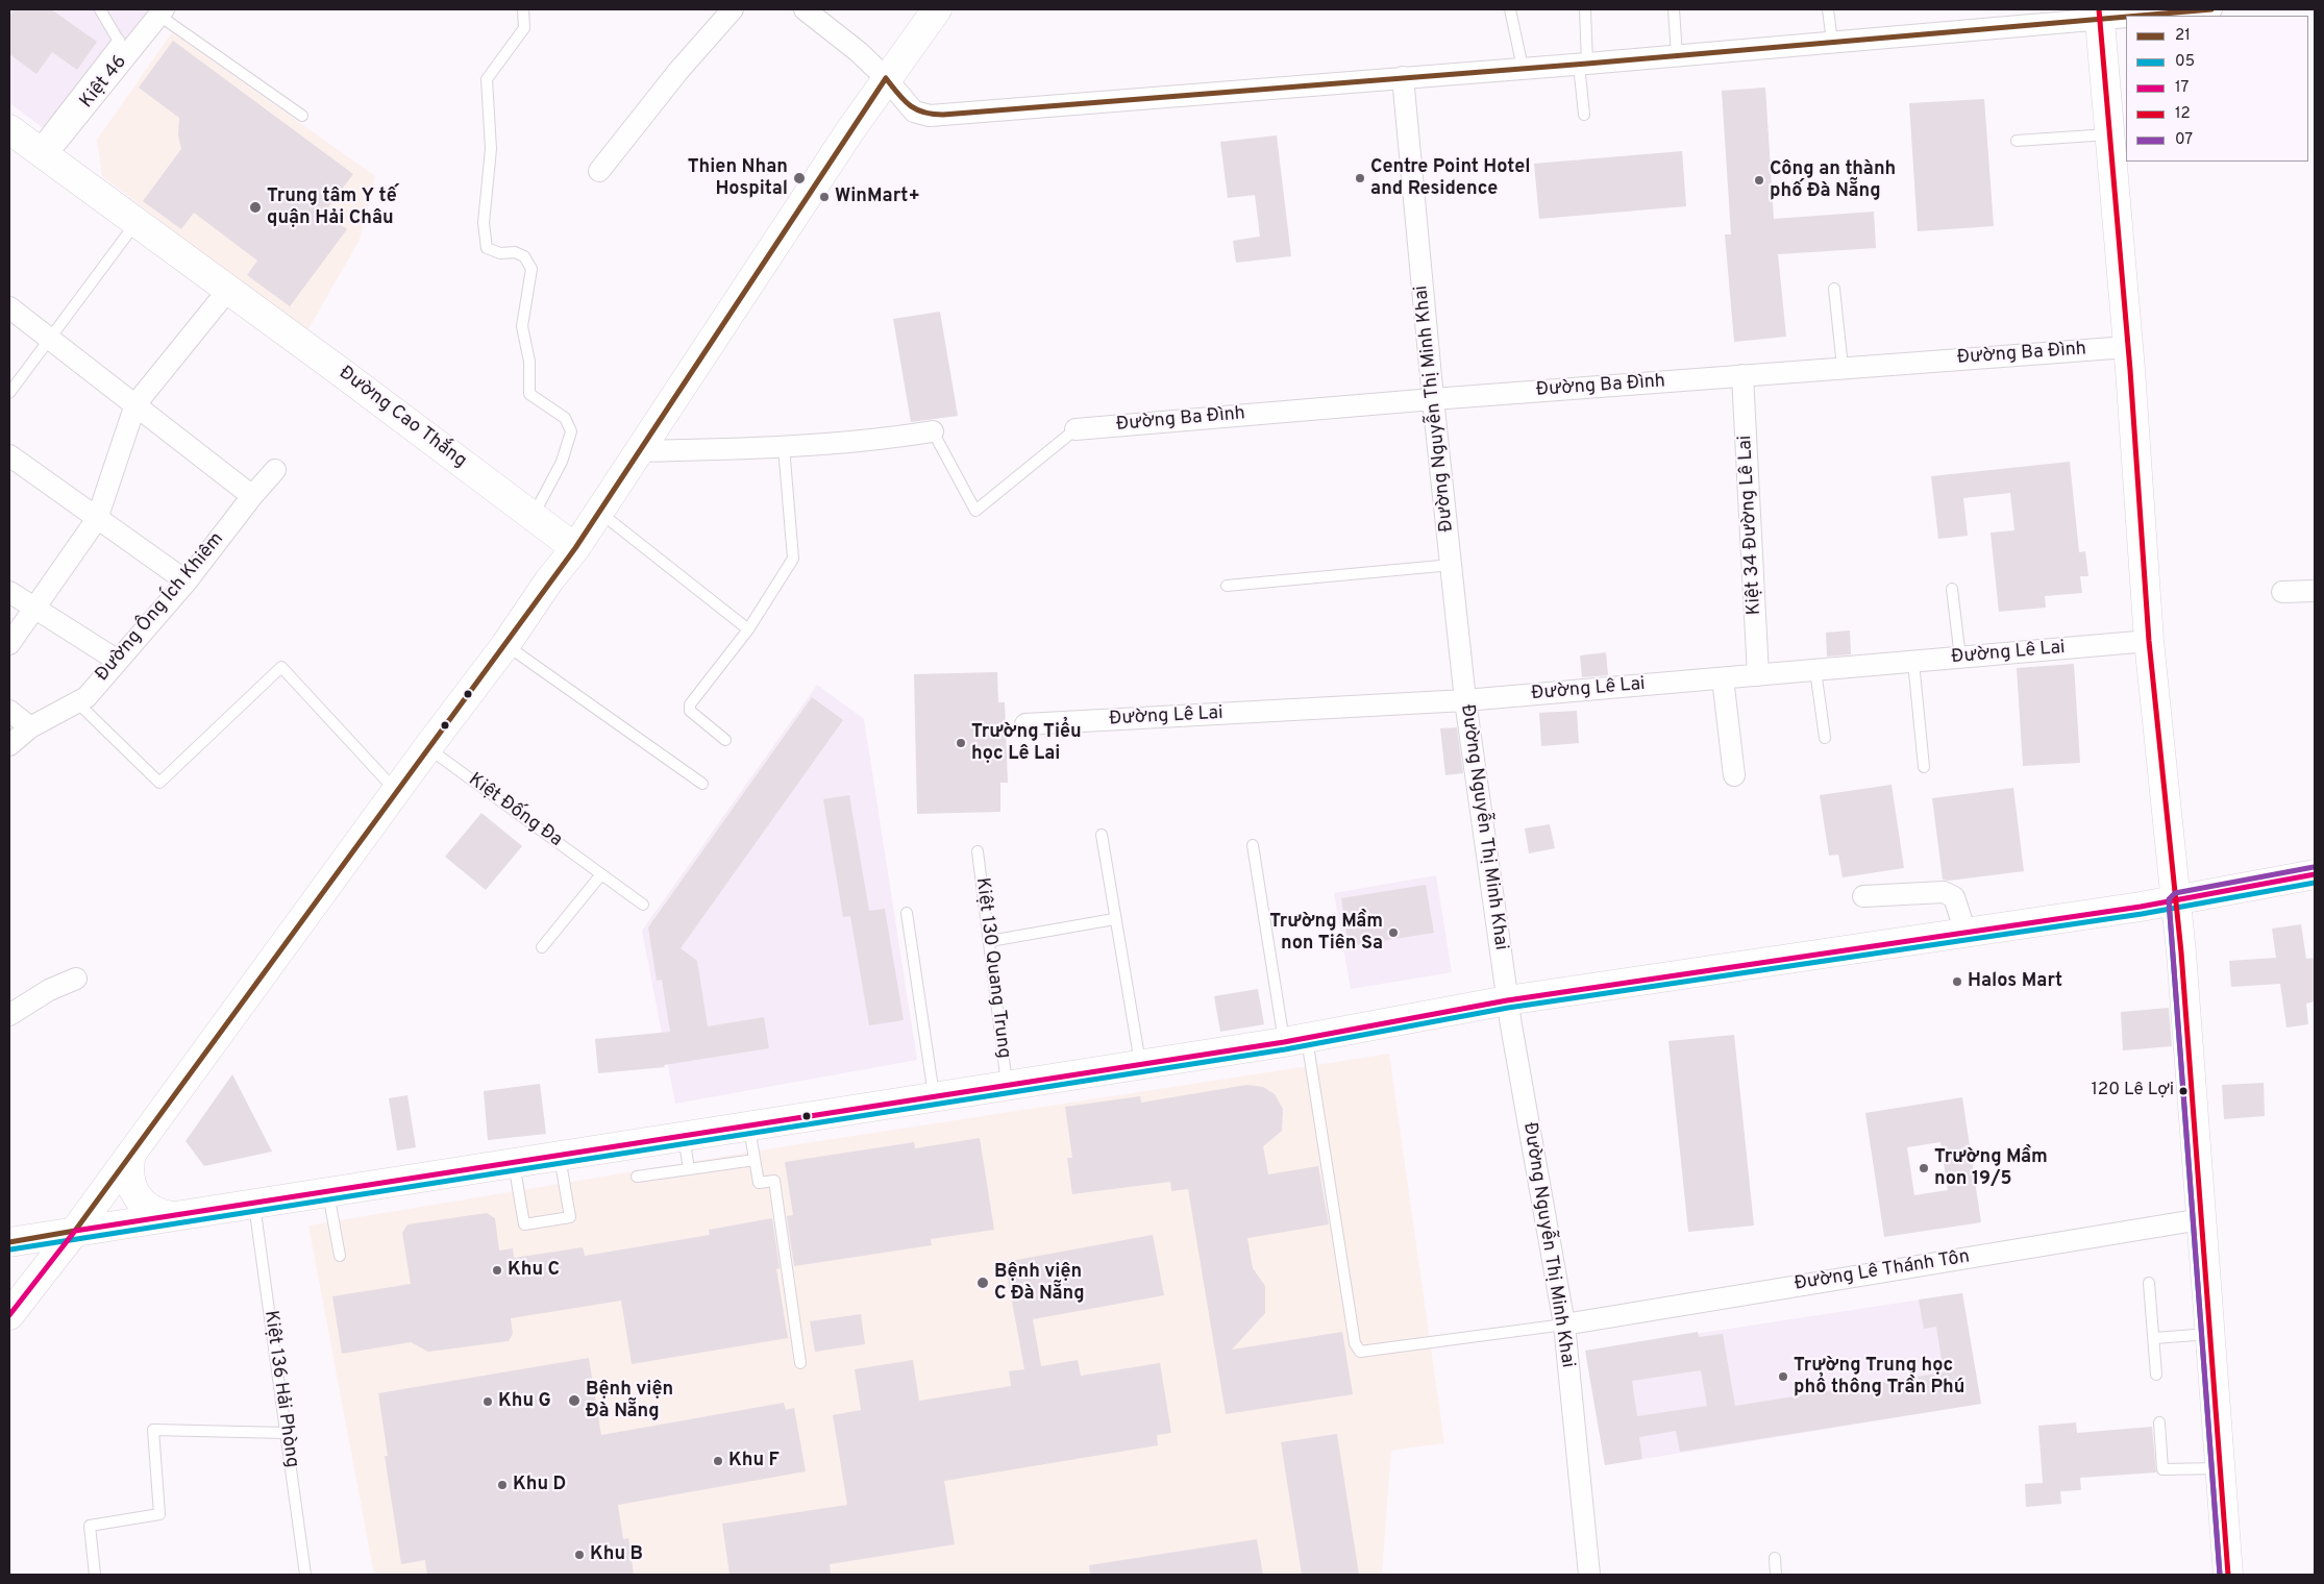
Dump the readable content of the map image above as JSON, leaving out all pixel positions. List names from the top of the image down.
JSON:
{
  "streets": {
    "main road": ["Đường Cao Thắng"],
    "street": [
      "Kiệt 46",
      "Đường Ba Đình",
      "Đường Nguyễn Thị Minh Khai",
      "Kiệt 34 Đường Lê Lai",
      "Đường Ông Ích Khiêm",
      "Đường Lê Lai",
      "Đường Lê Thánh Tôn"
    ],
    "lane": ["Kiệt Đống Đa", "Kiệt 130 Quang Trung", "Kiệt 136 Hải Phòng"]
  },
  "crossings": [
    ["Kiệt 46", "Đường Cao Thắng"],
    ["Đường Ba Đình", "Đường Nguyễn Thị Minh Khai"],
    ["Đường Ba Đình", "Kiệt 34 Đường Lê Lai"],
    ["Đường Nguyễn Thị Minh Khai", "Đường Lê Lai"],
    ["Đường Nguyễn Thị Minh Khai", "Đường Lê Thánh Tôn"],
    ["Kiệt 34 Đường Lê Lai", "Đường Lê Lai"]
  ],
  "places": [
    "Thien Nhan Hospital",
    "Centre Point Hotel and Residence",
    "Công an thành phố Đà Nẵng",
    "WinMart+",
    "Trung tâm Y tế quận Hải Châu",
    "Trường Tiểu học Lê Lai",
    "Trường Mầm non Tiên Sa",
    "Halos Mart",
    "120 Lê Lợi",
    "Trường Mầm non 19/5",
    "Khu C",
    "Bệnh viện C Đà Nẵng",
    "Trường Trung học phổ thông Trần Phú",
    "Bệnh viện Đà Nẵng",
    "Khu G",
    "Khu F",
    "Khu D",
    "Khu B"
  ],
  "lines": [
    "transit line 21",
    "transit line 12",
    "transit line 07",
    "transit line 17",
    "transit line 05"
  ],
  "legend": [
    "21",
    "05",
    "17",
    "12",
    "07"
  ]
}
